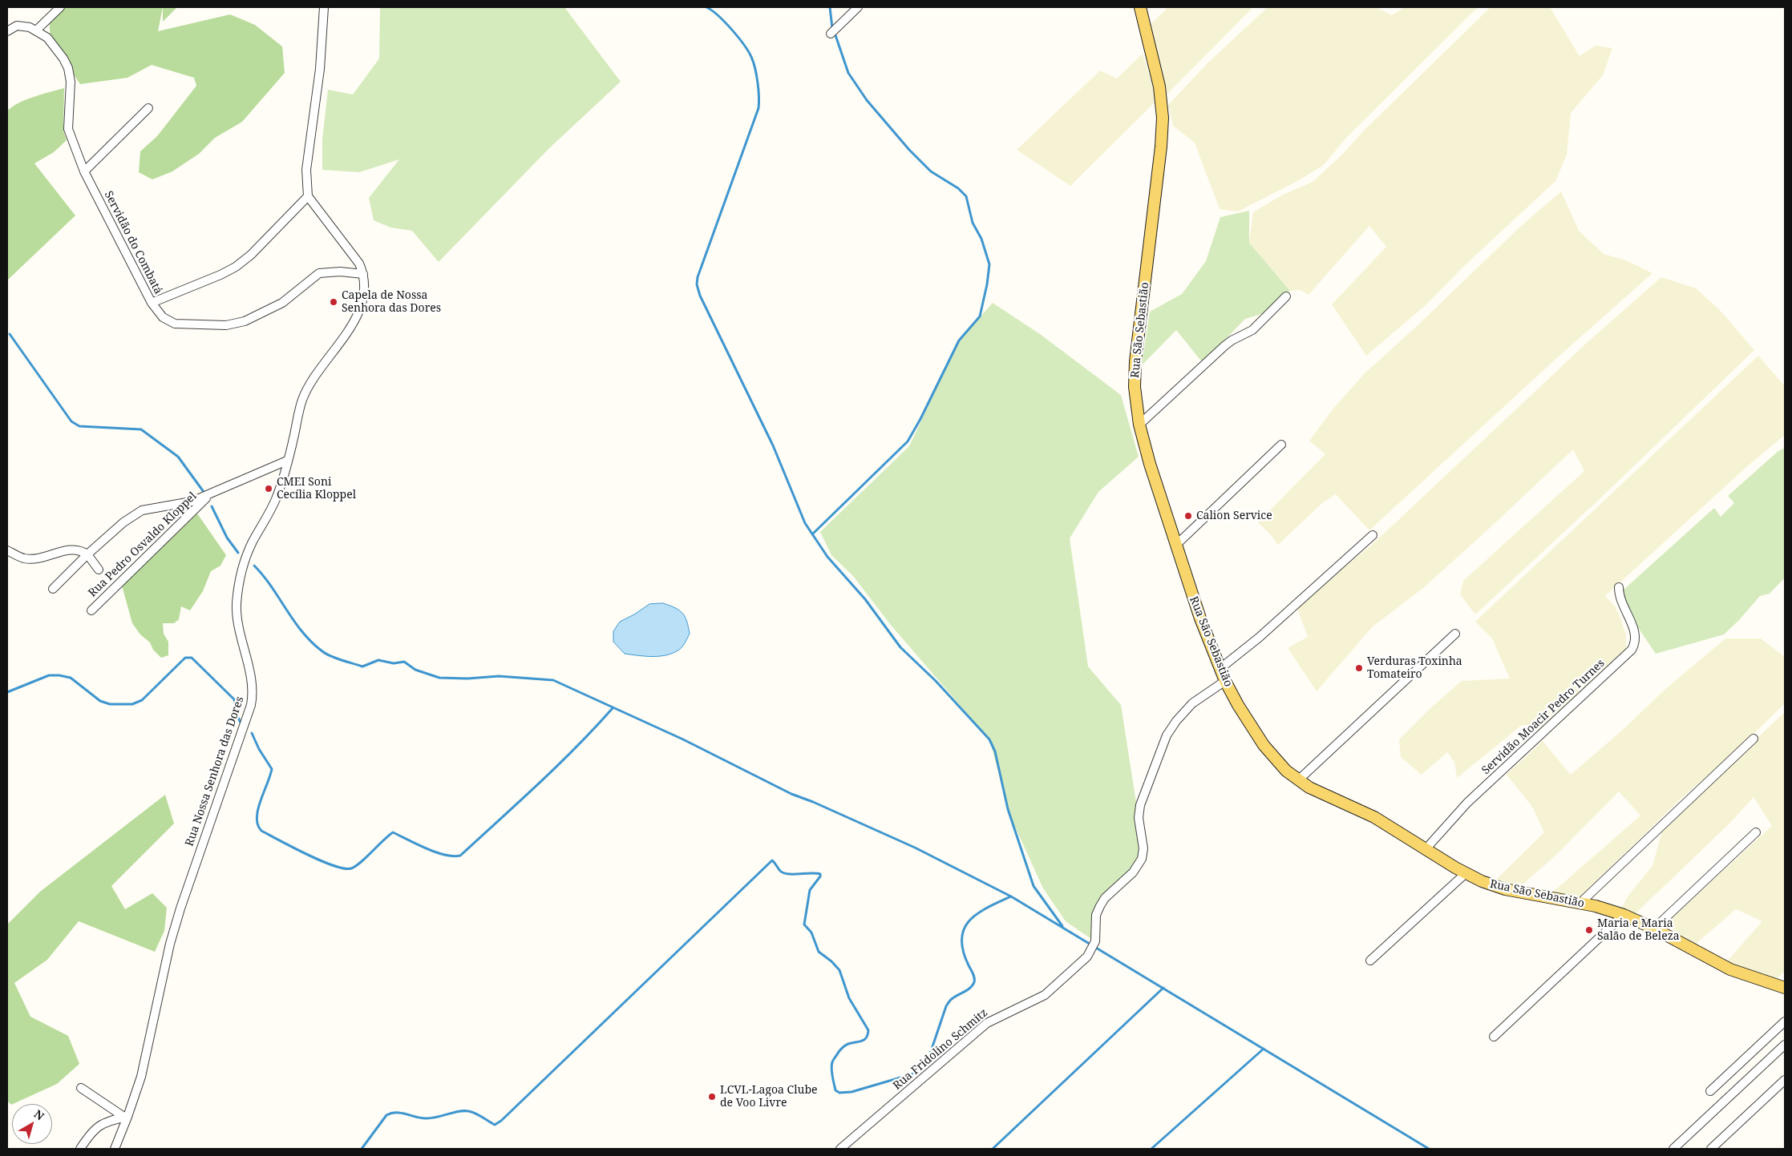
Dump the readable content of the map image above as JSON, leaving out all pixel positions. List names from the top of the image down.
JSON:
{
  "streets": {
    "main road": ["Rua São Sebastião"],
    "street": [
      "Servidão do Combatá",
      "Rua Pedro Osvaldo Kloppel",
      "Servidão Moacir Pedro Turnes",
      "Rua Nossa Senhora das Dores",
      "Rua Fridolino Schmitz"
    ]
  },
  "crossings": [
    ["Servidão do Combatá", "Rua Nossa Senhora das Dores"],
    ["Rua São Sebastião", "Servidão Moacir Pedro Turnes"],
    ["Rua São Sebastião", "Rua Fridolino Schmitz"]
  ],
  "places": [
    "Capela de Nossa Senhora das Dores",
    "CMEI Soni Cecília Kloppel",
    "Calion Service",
    "Verduras Toxinha Tomateiro",
    "Maria e Maria Salão de Beleza",
    "LCVL-Lagoa Clube de Voo Livre"
  ],
  "north": "top right"
}
